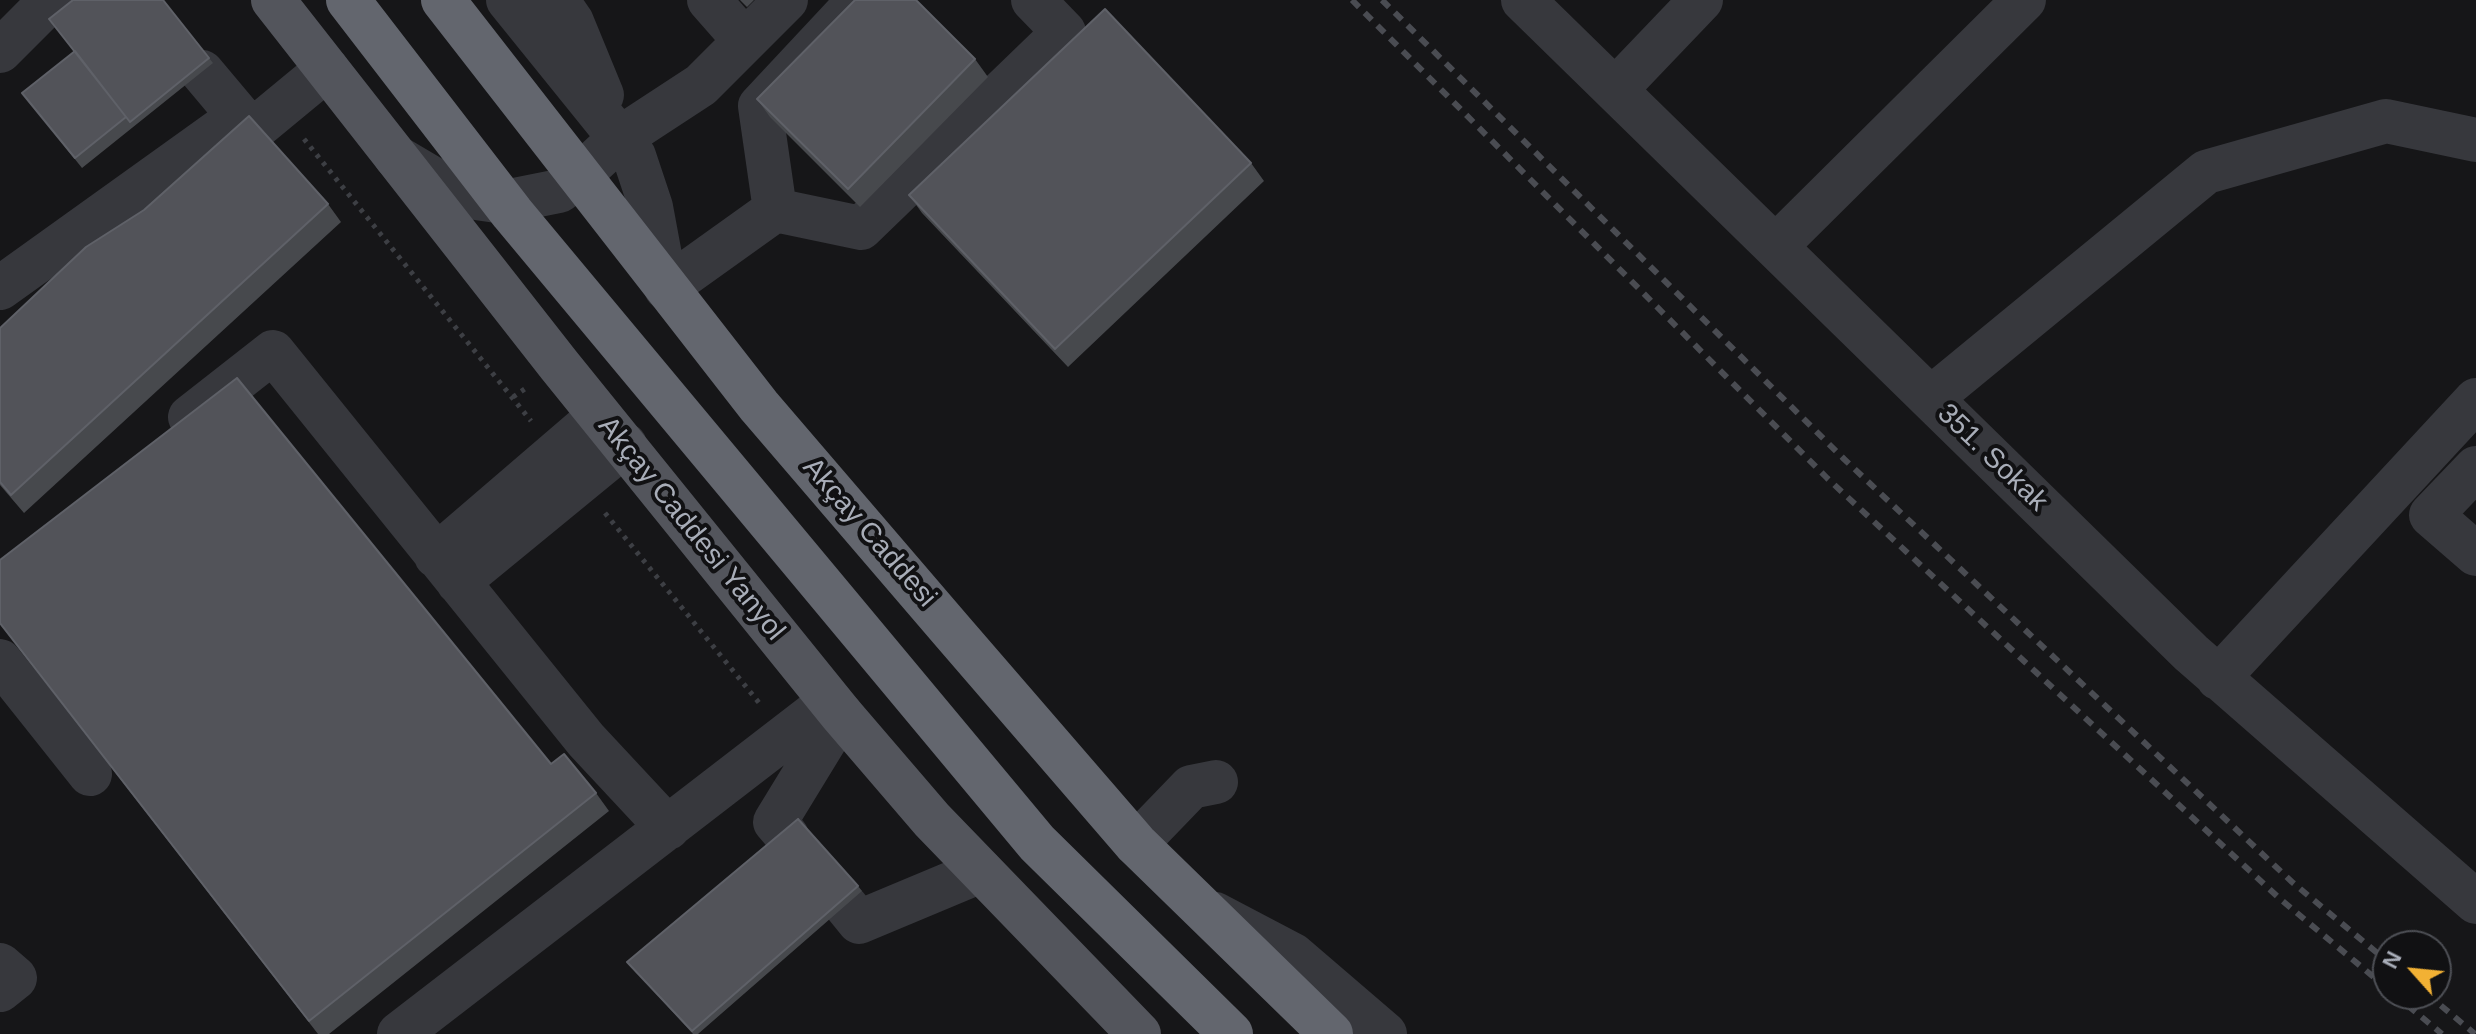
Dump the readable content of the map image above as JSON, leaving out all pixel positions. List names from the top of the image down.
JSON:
{
  "streets": {
    "highway": ["Akçay Caddesi"],
    "main road": ["Akçay Caddesi Yanyol"],
    "street": ["351. Sokak"]
  },
  "north": "top left"
}
